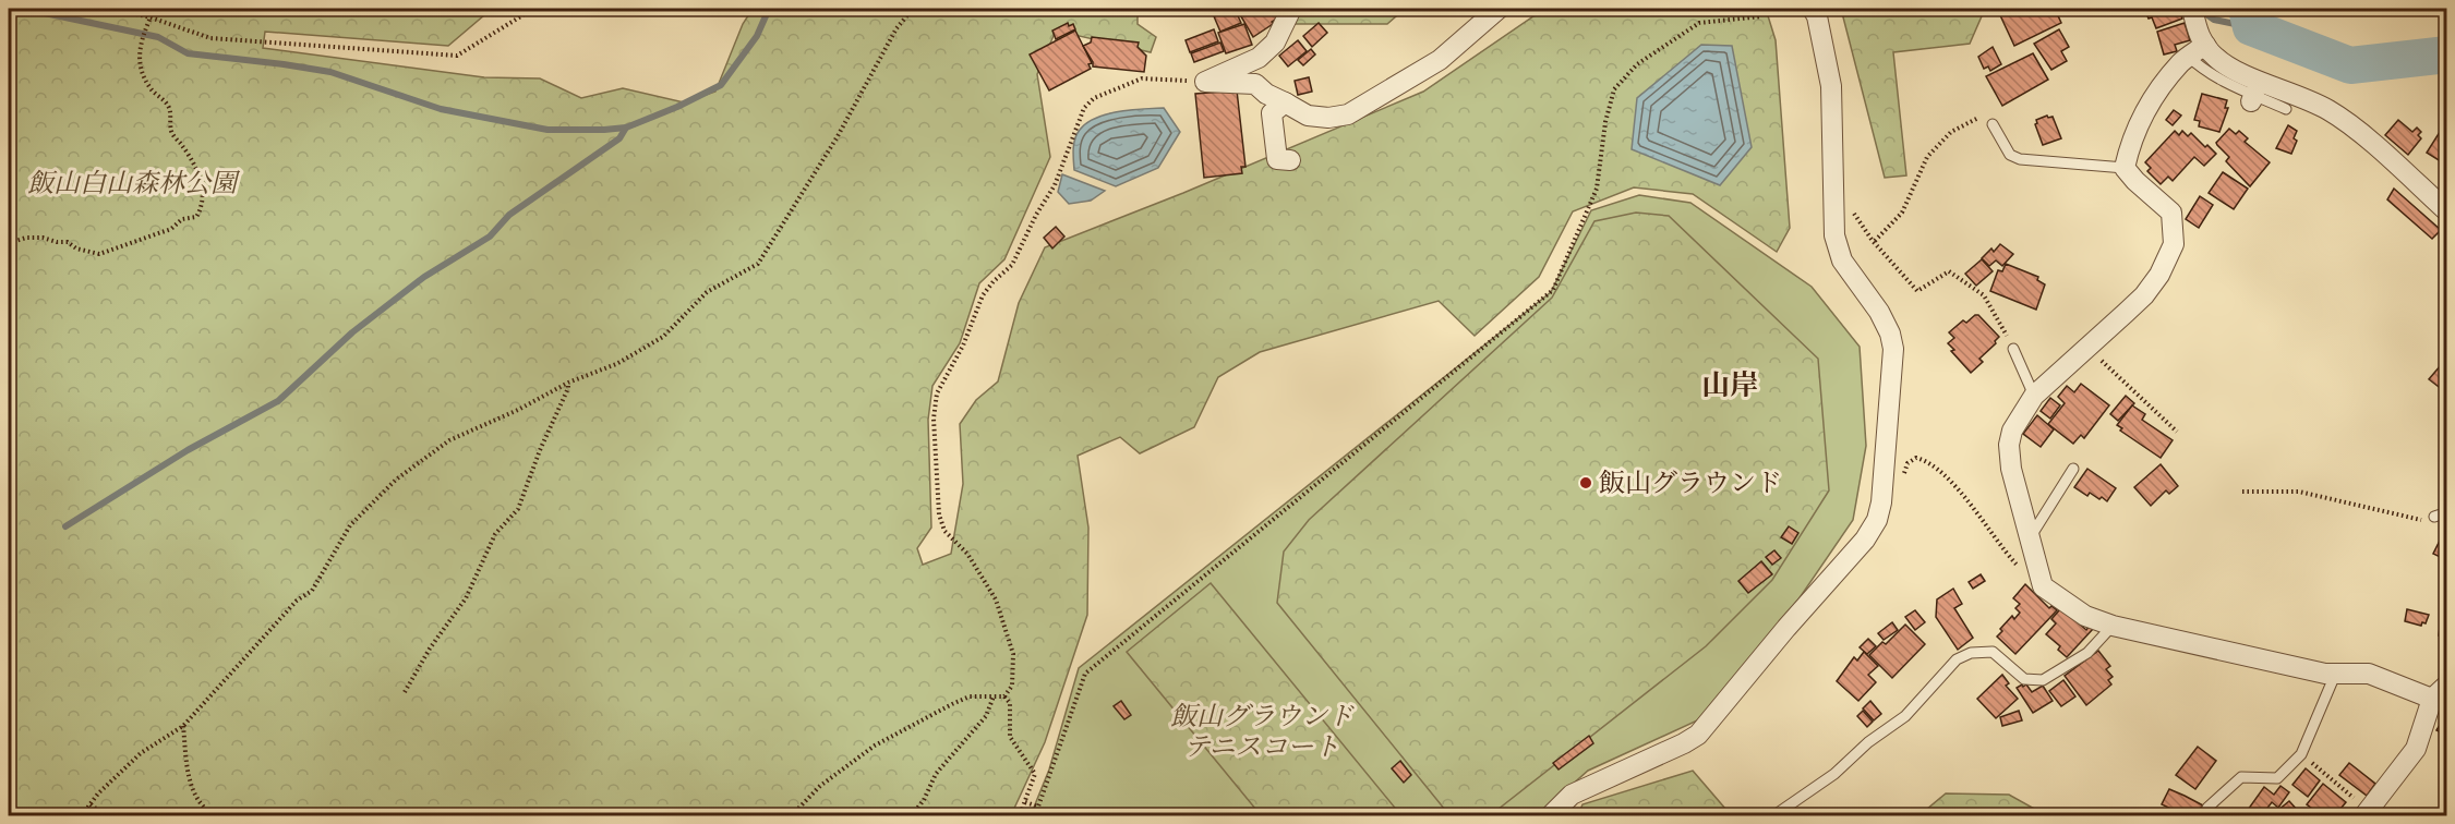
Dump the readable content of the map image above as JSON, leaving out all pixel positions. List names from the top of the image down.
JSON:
{
  "districts": ["山岸"],
  "parks": ["飯山白山森林公園", "飯山グラウンド テニスコート"],
  "places": ["飯山グラウンド"]
}
